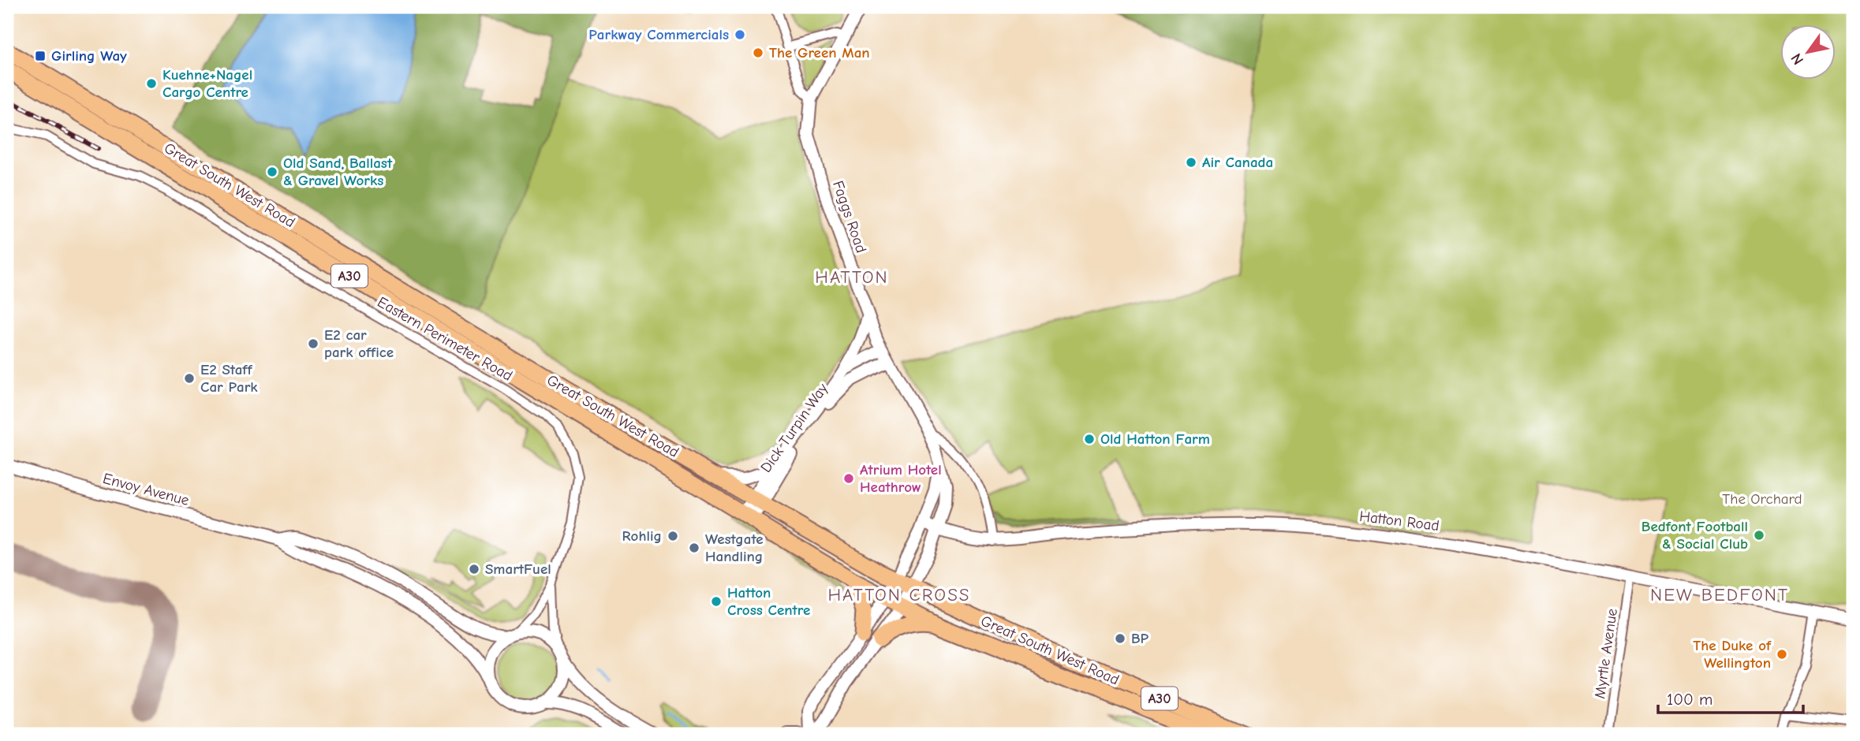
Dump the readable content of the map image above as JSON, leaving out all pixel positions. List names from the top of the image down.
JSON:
{
  "streets": {
    "highway": ["Great South West Road", "A30"],
    "street": [
      "Faggs Road",
      "Eastern Perimeter Road",
      "Dick Turpin Way",
      "Envoy Avenue",
      "Hatton Road",
      "Myrtle Avenue"
    ]
  },
  "crossings": [
    ["Great South West Road", "Faggs Road"],
    ["Great South West Road", "Dick Turpin Way"],
    ["Faggs Road", "Dick Turpin Way"],
    ["Faggs Road", "Hatton Road"],
    ["Eastern Perimeter Road", "Envoy Avenue"],
    ["Hatton Road", "Myrtle Avenue"]
  ],
  "districts": ["HATTON", "HATTON CROSS", "NEW BEDFONT"],
  "parks": ["The Orchard"],
  "places": {
    "other": [
      "Parkway Commercials",
      "The Green Man",
      "Kuehne+Nagel Cargo Centre",
      "Air Canada",
      "Old Sand, Ballast & Gravel Works",
      "E2 car park office",
      "E2 Staff Car Park",
      "Old Hatton Farm",
      "Atrium Hotel Heathrow",
      "Bedfont Football & Social Club",
      "Rohlig",
      "Westgate Handling",
      "SmartFuel",
      "Hatton Cross Centre",
      "BP",
      "The Duke of Wellington"
    ],
    "transit": ["Girling Way"]
  },
  "scale_bar": "100 m",
  "north": "bottom left"
}
